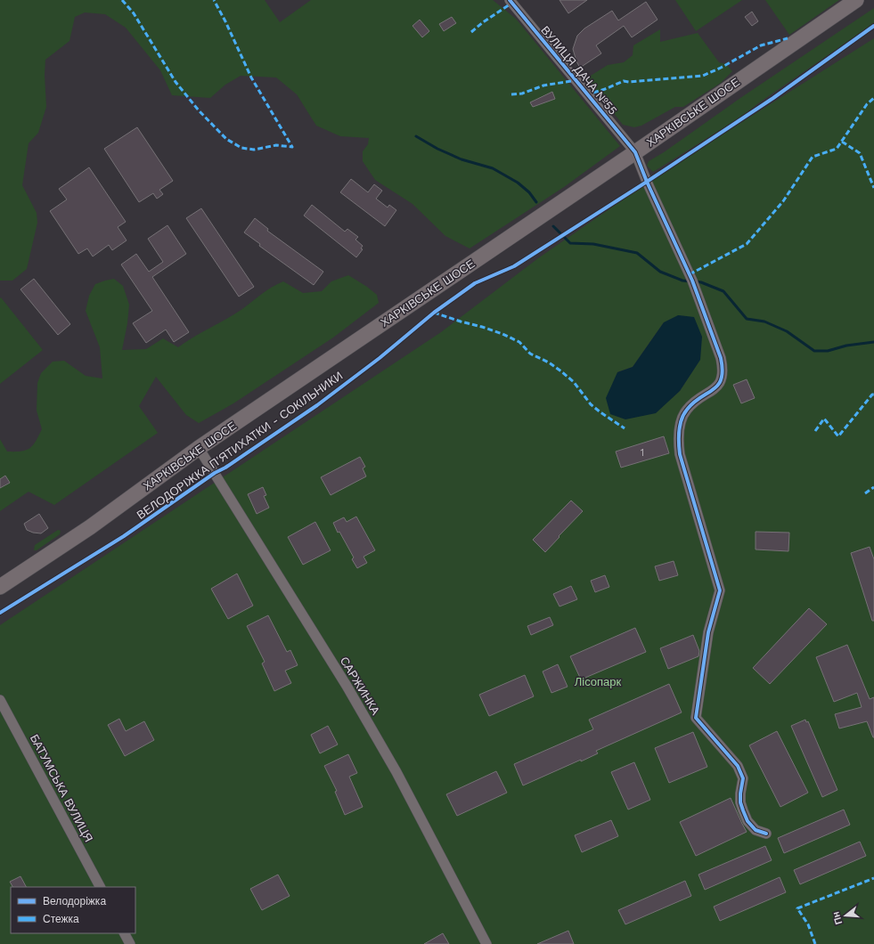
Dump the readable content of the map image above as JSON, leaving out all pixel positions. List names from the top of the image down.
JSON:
{
  "streets": {
    "main road": ["ХАРКІВСЬКЕ ШОСЕ"],
    "street": ["ВУЛИЦЯ ДАЧА №55", "САРЖИНКА", "БАТУМСЬКА ВУЛИЦЯ"],
    "cycle path": ["ВЕЛОДОРІЖКА П'ЯТИХАТКИ - СОКІЛЬНИКИ"]
  },
  "crossings": [
    ["ВУЛИЦЯ ДАЧА №55", "ХАРКІВСЬКЕ ШОСЕ"],
    ["ХАРКІВСЬКЕ ШОСЕ", "САРЖИНКА"]
  ],
  "parks": ["Лісопарк"],
  "house_numbers": ["1"],
  "legend": ["Велодоріжка", "Стежка"],
  "north": "left"
}
